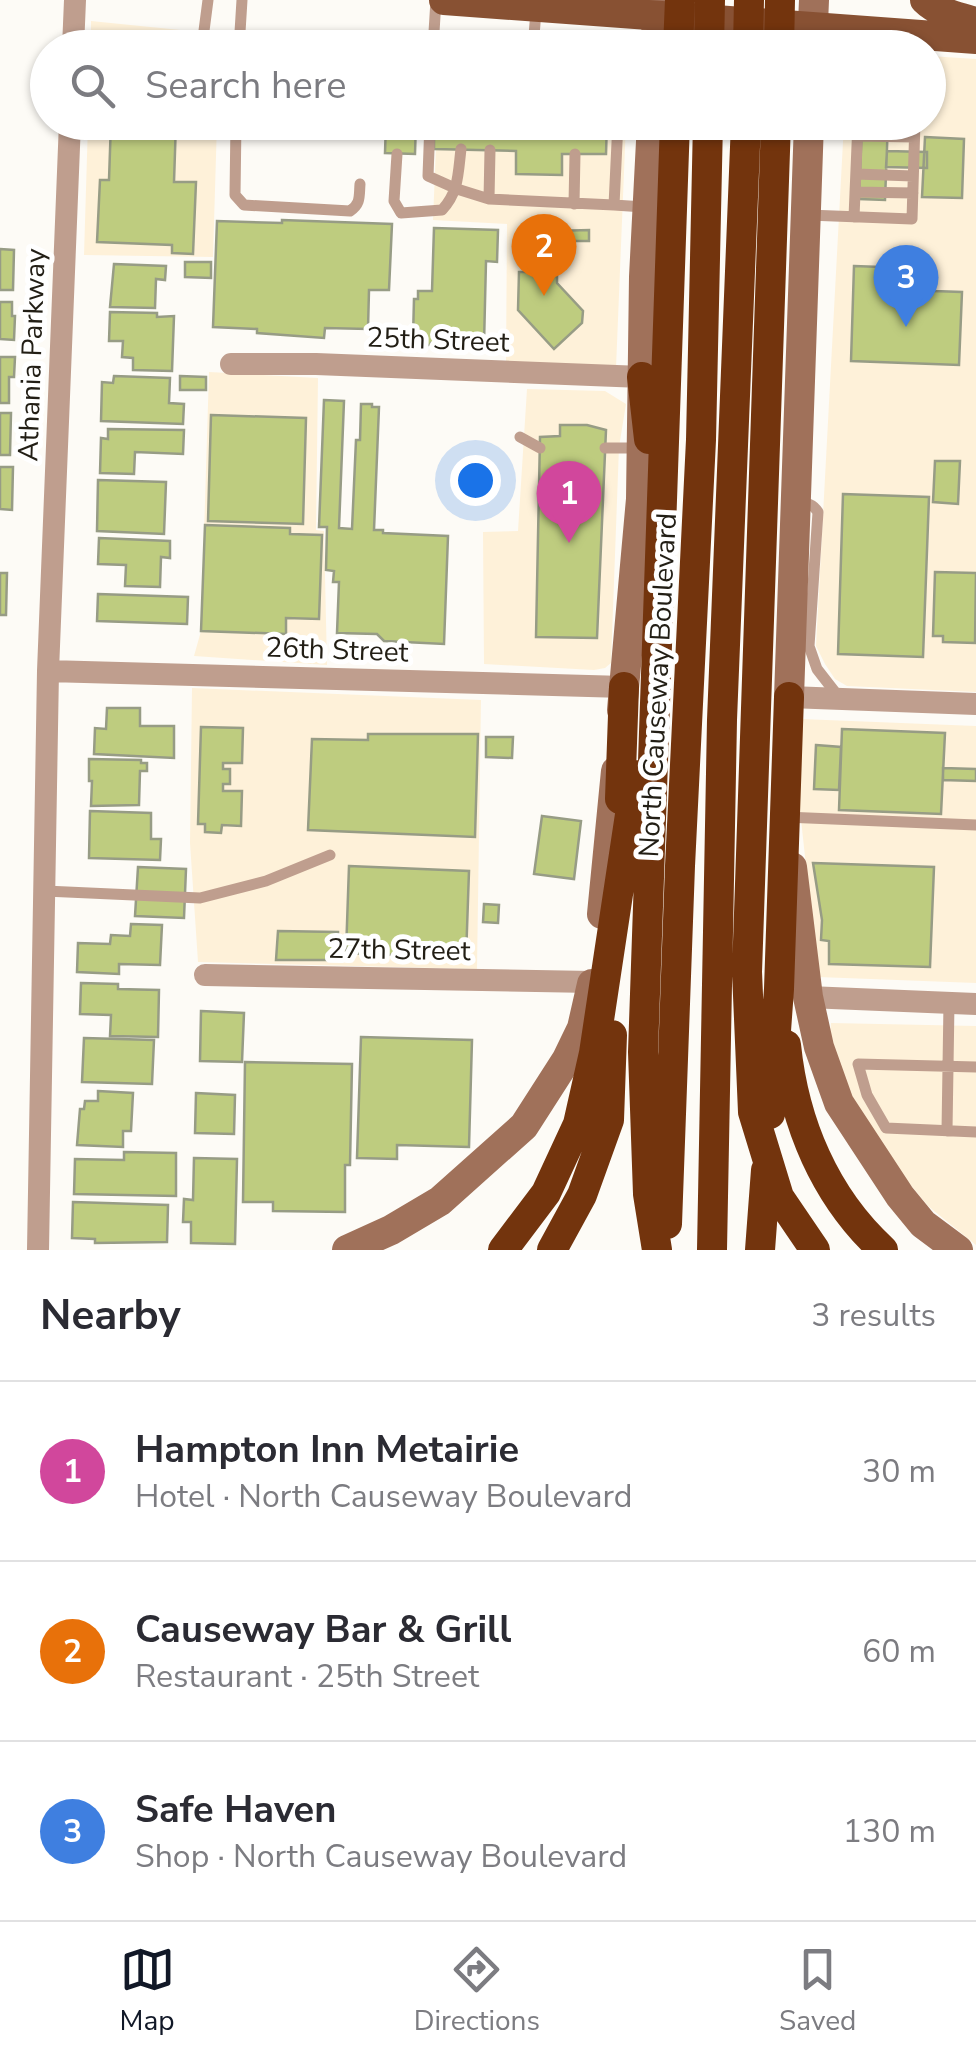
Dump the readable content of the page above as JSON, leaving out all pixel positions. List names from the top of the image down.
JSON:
{
  "streets": {
    "highway": ["North Causeway Boulevard"],
    "street": [
      "25th Street",
      "Athania Parkway",
      "26th Street",
      "27th Street"
    ]
  },
  "crossings": [
    ["25th Street", "North Causeway Boulevard"],
    ["Athania Parkway", "26th Street"],
    ["26th Street", "North Causeway Boulevard"],
    ["North Causeway Boulevard", "27th Street"]
  ],
  "page": {
    "search": "Search here",
    "pins": ["2", "3", "1"],
    "heading": ["Nearby", "3 results"],
    "list": [
      {
        "mark": "1",
        "name": "Hampton Inn Metairie",
        "note": "Hotel · North Causeway Boulevard",
        "value": "30 m"
      },
      {
        "mark": "2",
        "name": "Causeway Bar & Grill",
        "note": "Restaurant · 25th Street",
        "value": "60 m"
      },
      {
        "mark": "3",
        "name": "Safe Haven",
        "note": "Shop · North Causeway Boulevard",
        "value": "130 m"
      }
    ],
    "nav": ["Map", "Directions", "Saved"]
  }
}
